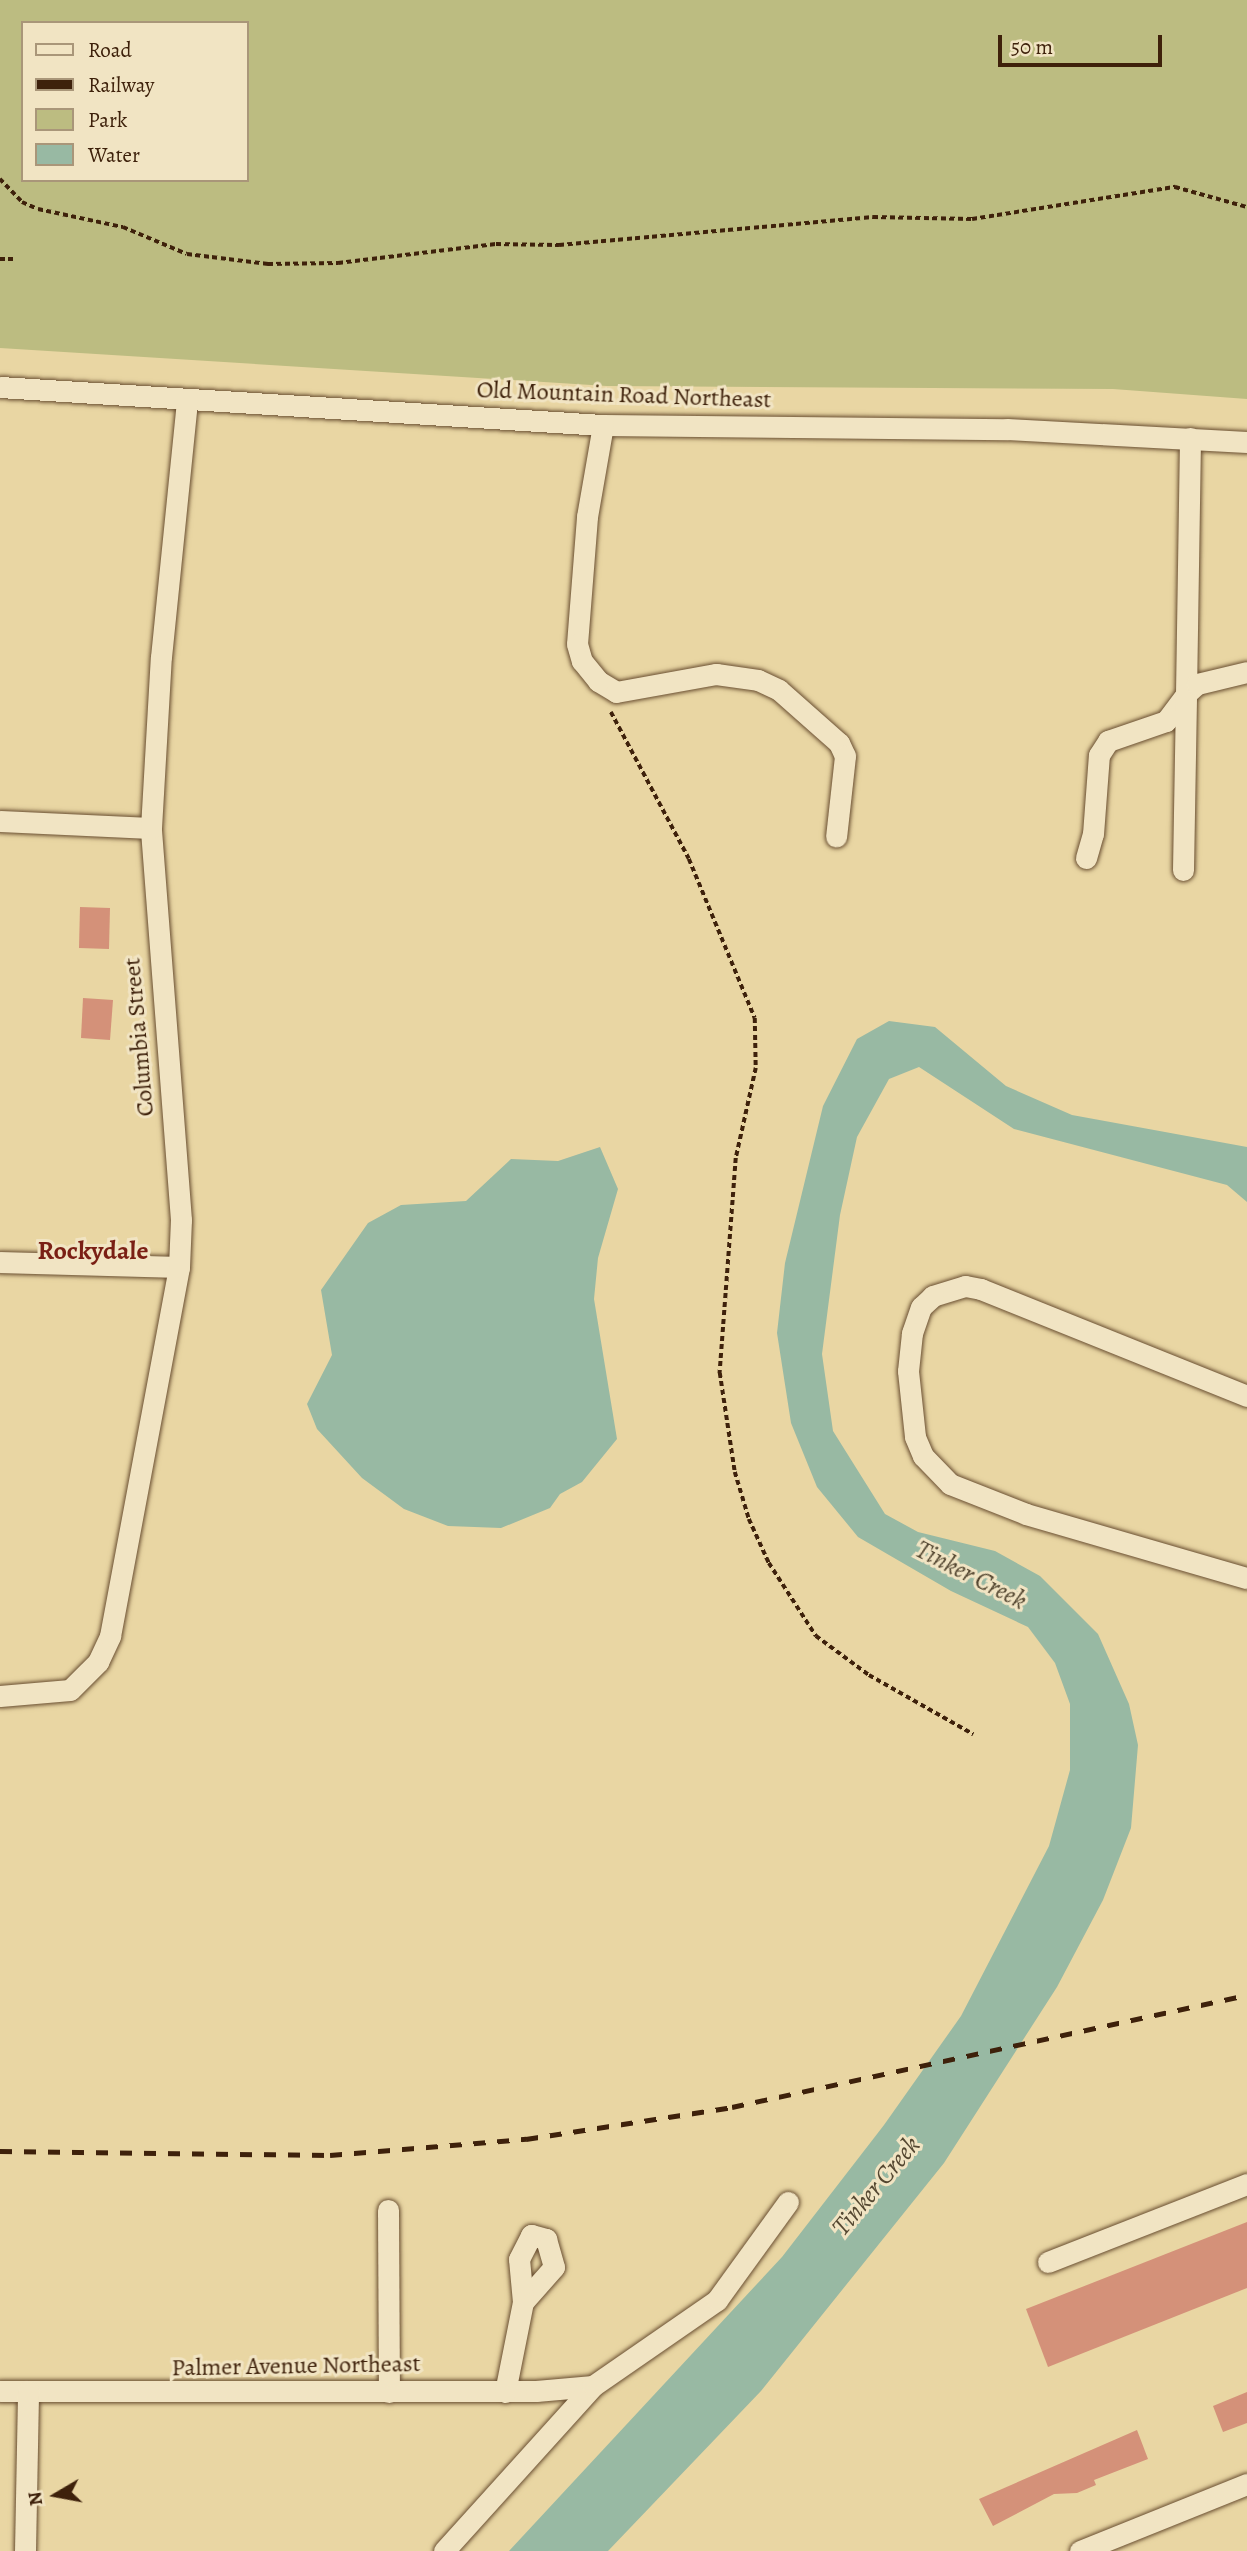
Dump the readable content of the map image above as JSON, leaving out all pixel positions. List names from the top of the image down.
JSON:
{
  "streets": {
    "street": ["Old Mountain Road Northeast", "Columbia Street", "Palmer Avenue Northeast"]
  },
  "crossings": [
    ["Old Mountain Road Northeast", "Columbia Street"]
  ],
  "districts": ["Rockydale"],
  "water": ["Tinker Creek"],
  "legend": [
    "Road",
    "Railway",
    "Park",
    "Water"
  ],
  "scale_bar": "50 m",
  "north": "left"
}
